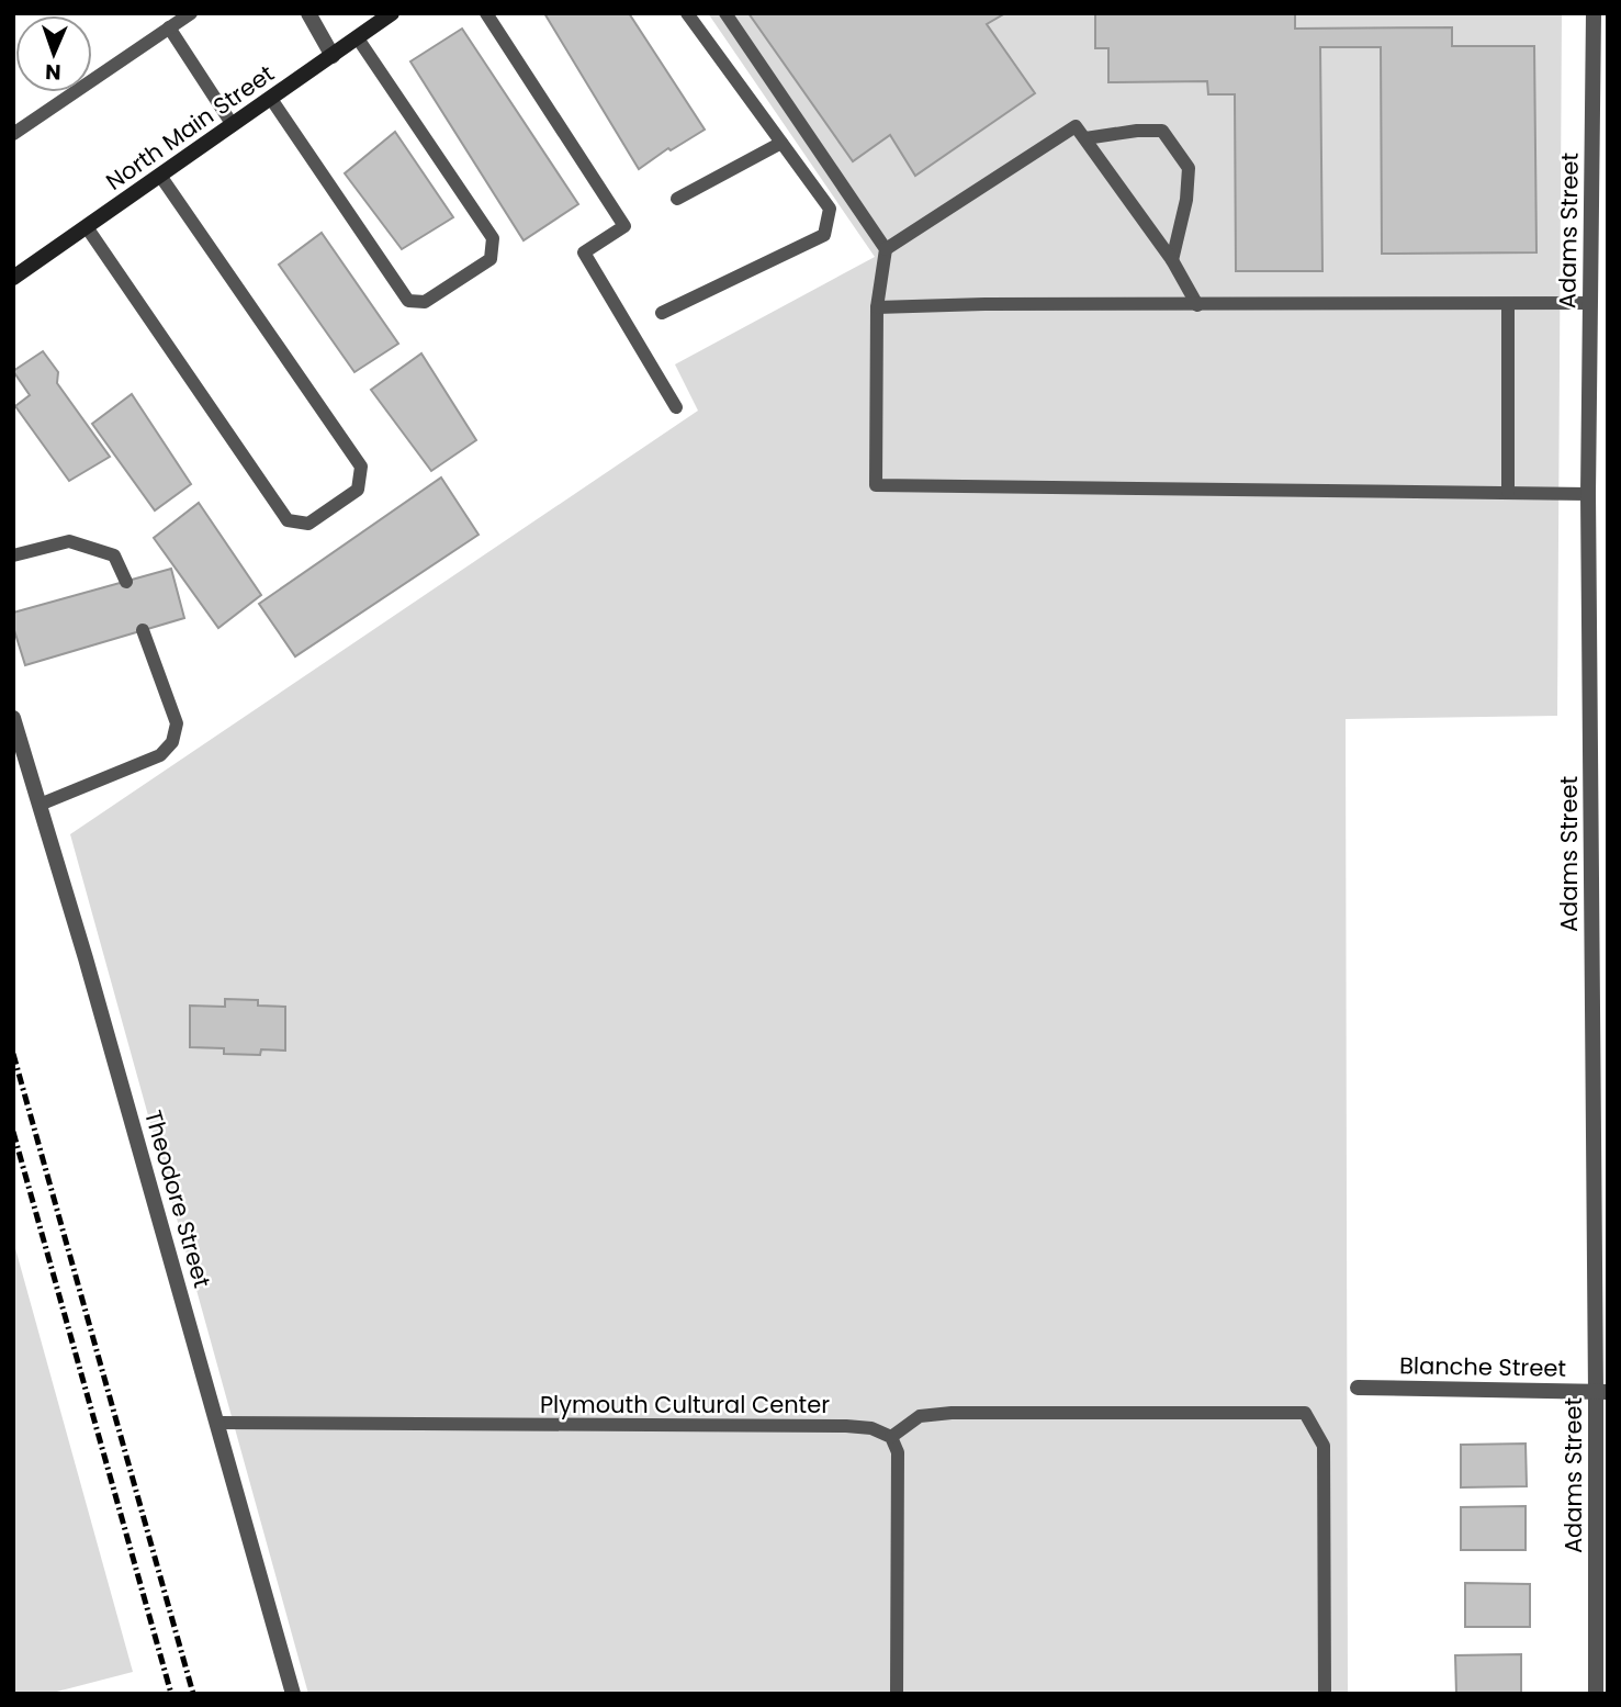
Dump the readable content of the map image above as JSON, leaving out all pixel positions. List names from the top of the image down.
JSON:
{
  "streets": {
    "main road": ["North Main Street"],
    "street": ["Adams Street", "Theodore Street", "Blanche Street"],
    "lane": ["Plymouth Cultural Center"]
  },
  "crossings": [
    ["Adams Street", "Blanche Street"],
    ["Theodore Street", "Plymouth Cultural Center"]
  ],
  "north": "bottom"
}
